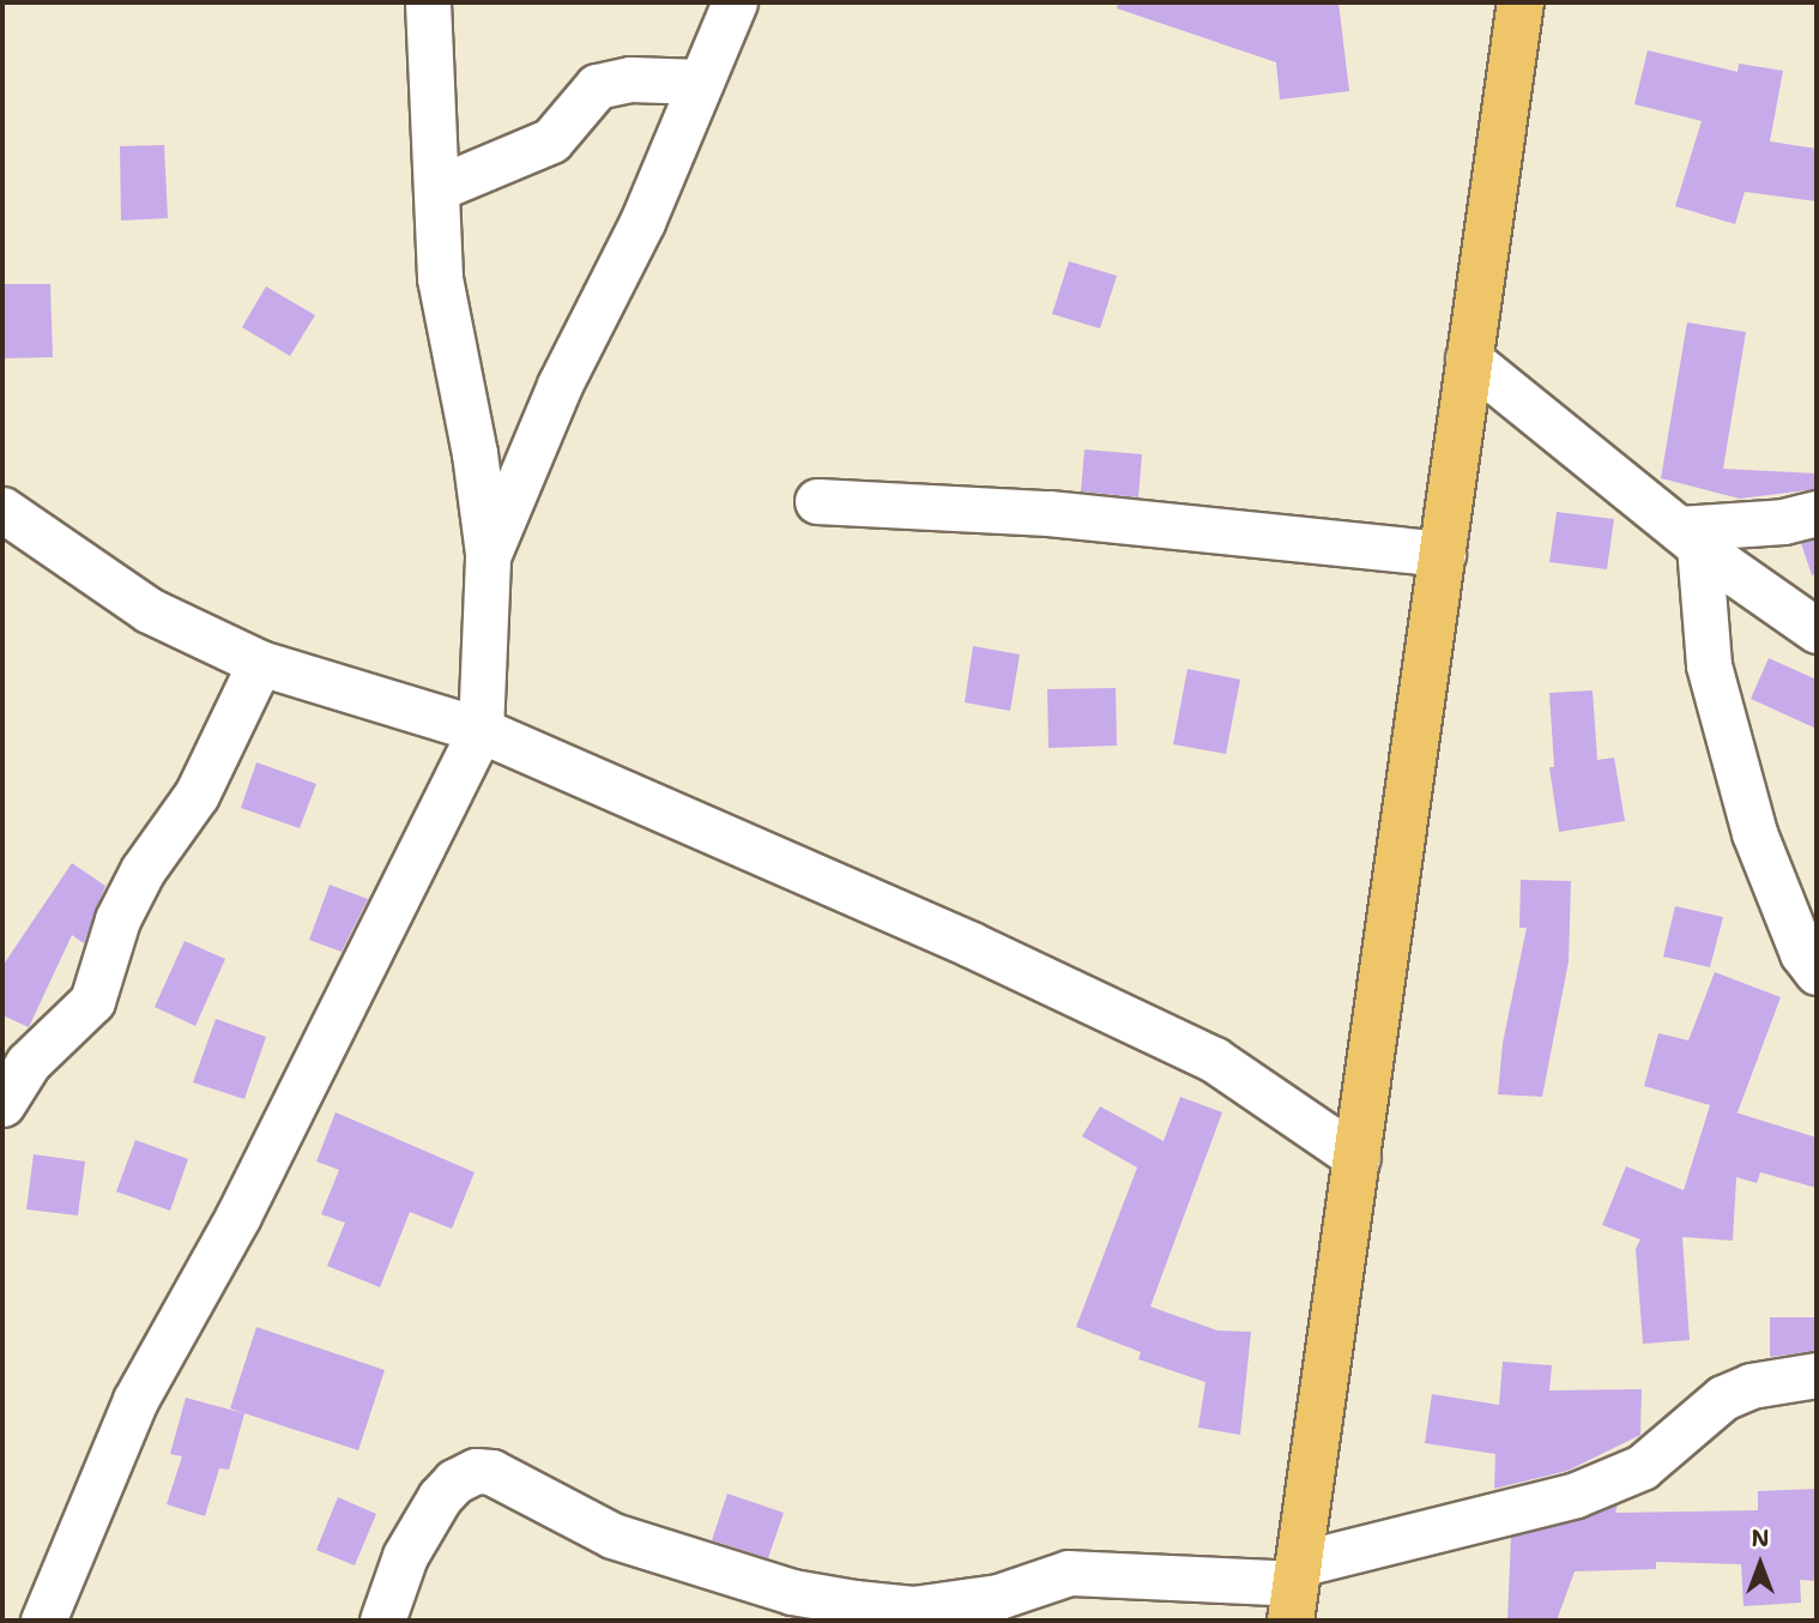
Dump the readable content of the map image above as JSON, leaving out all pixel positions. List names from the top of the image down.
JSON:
{
  "north": "top"
}
